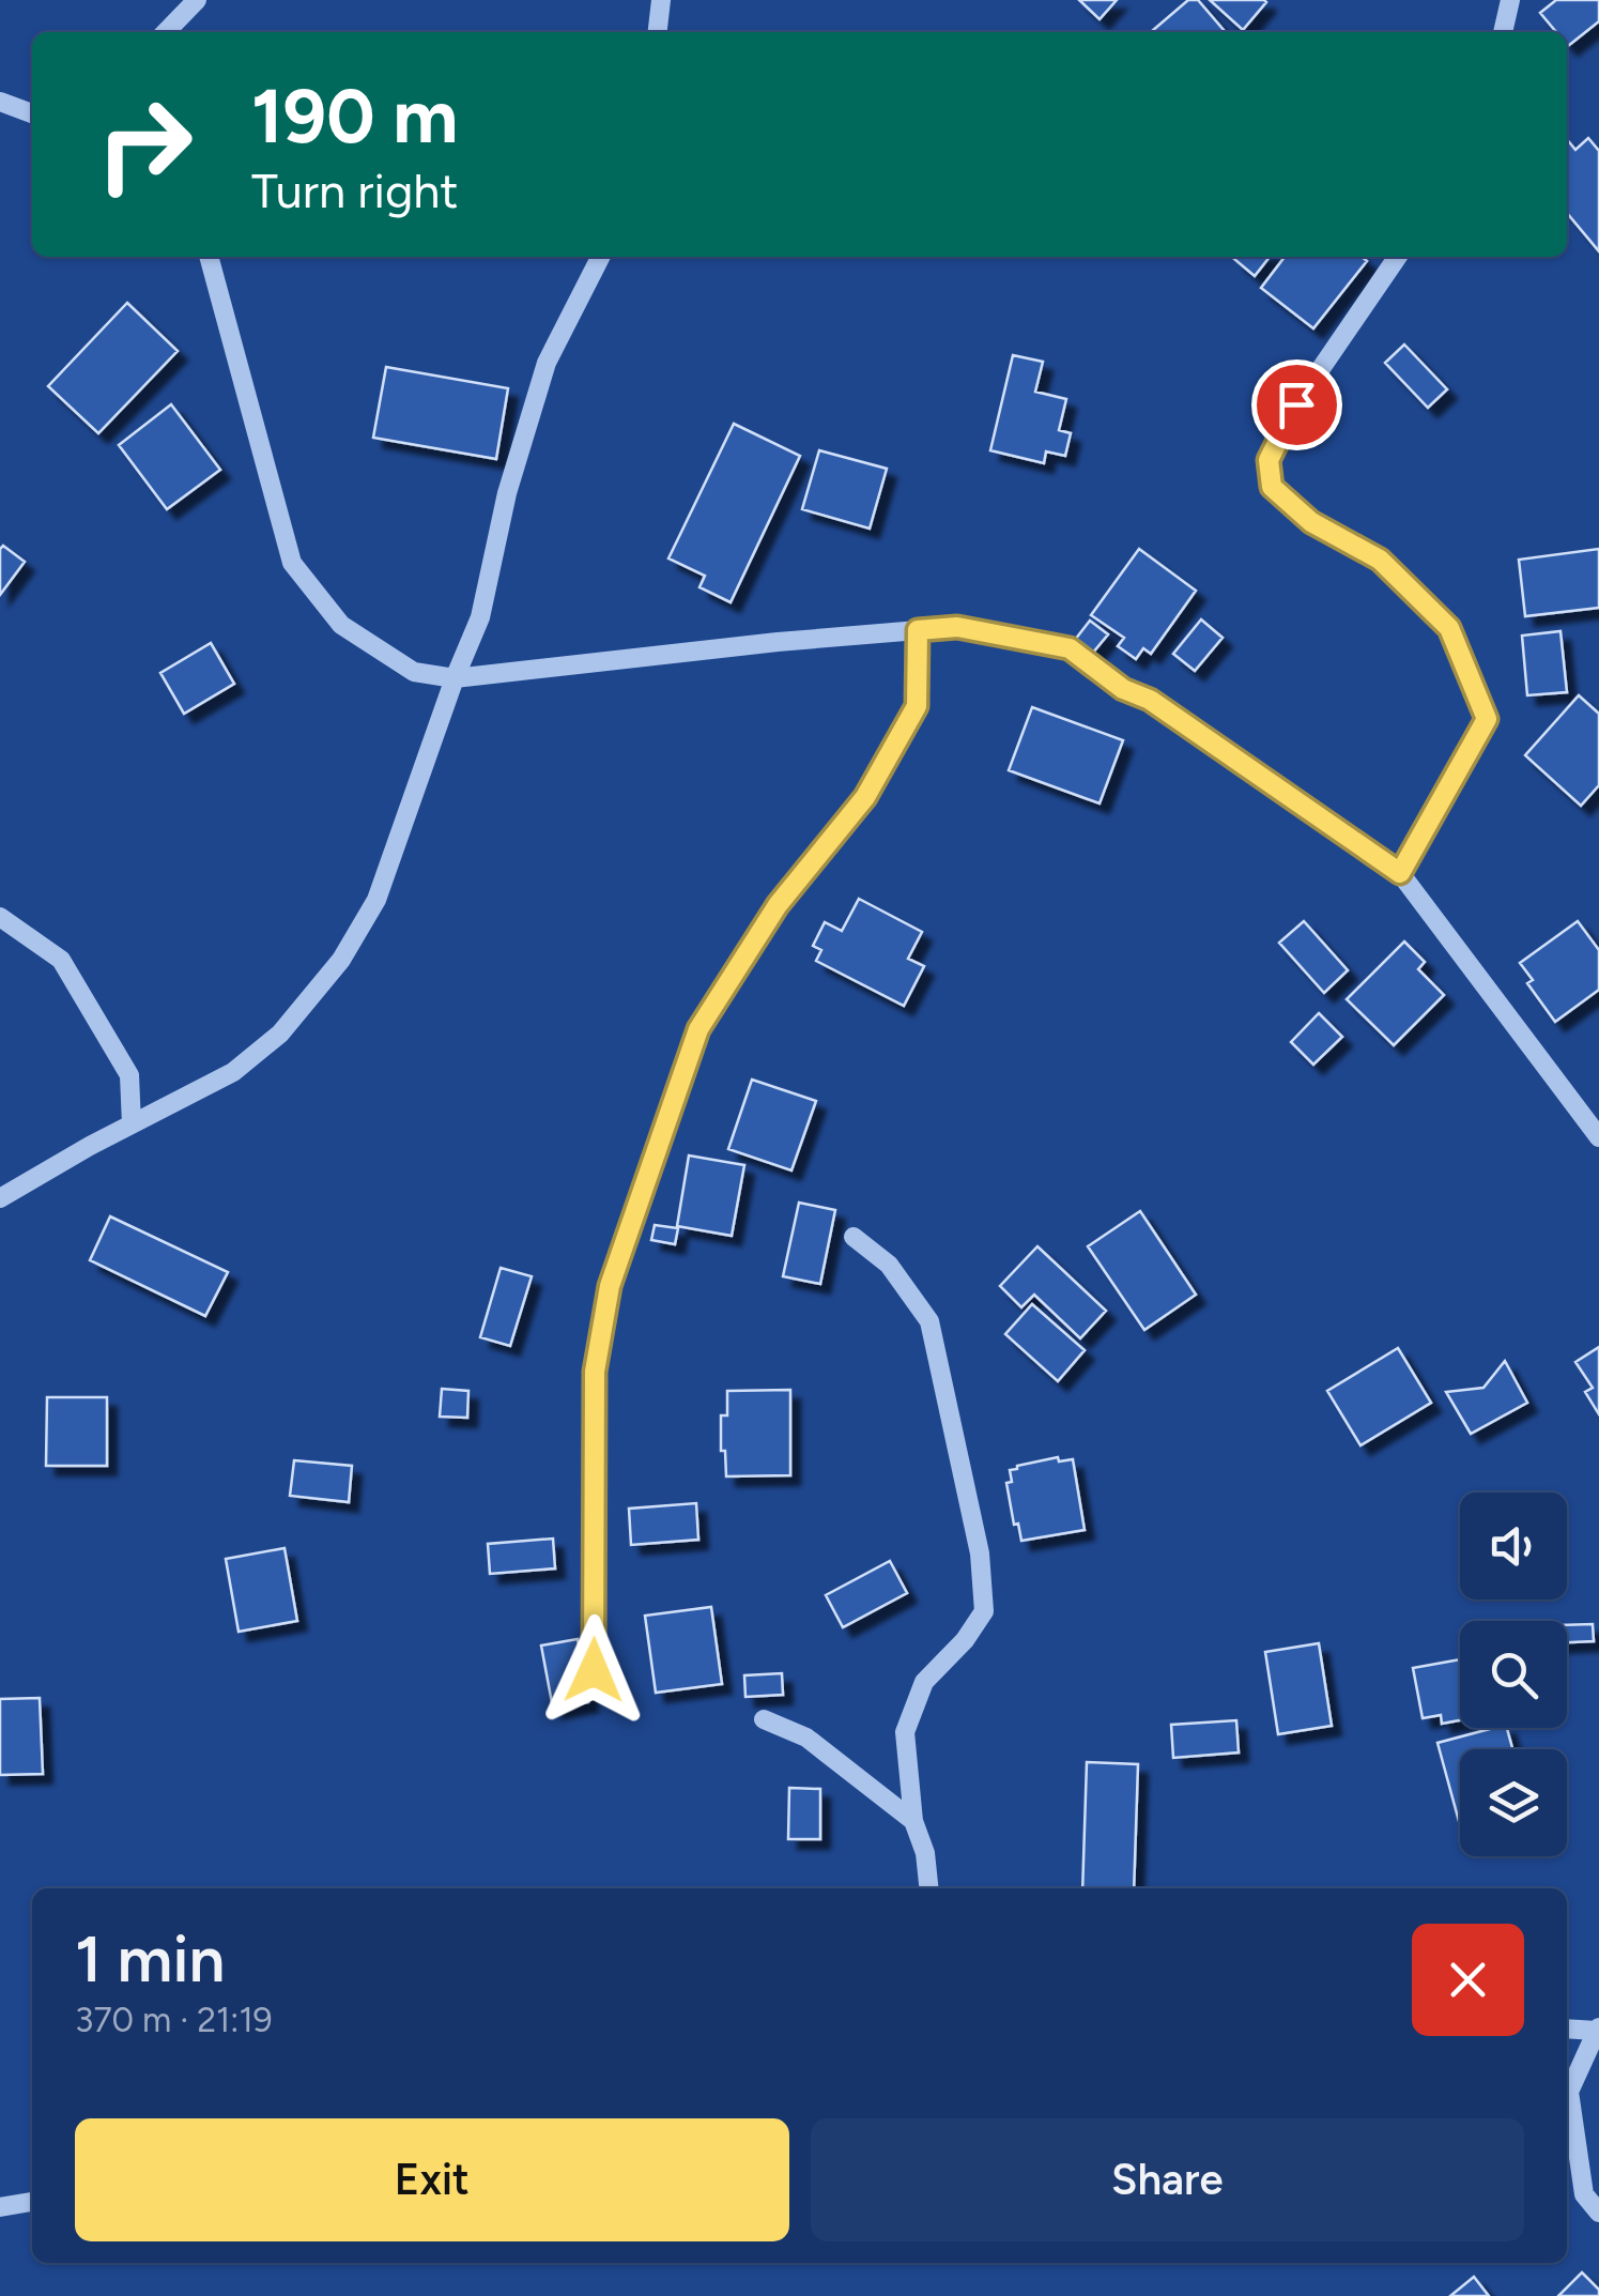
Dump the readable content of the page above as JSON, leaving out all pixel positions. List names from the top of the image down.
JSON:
{
  "page": {
    "turn": ["190 m", "Turn right"],
    "heading": ["1 min", "370 m · 21:19"],
    "buttons": ["Exit", "Share"]
  }
}
